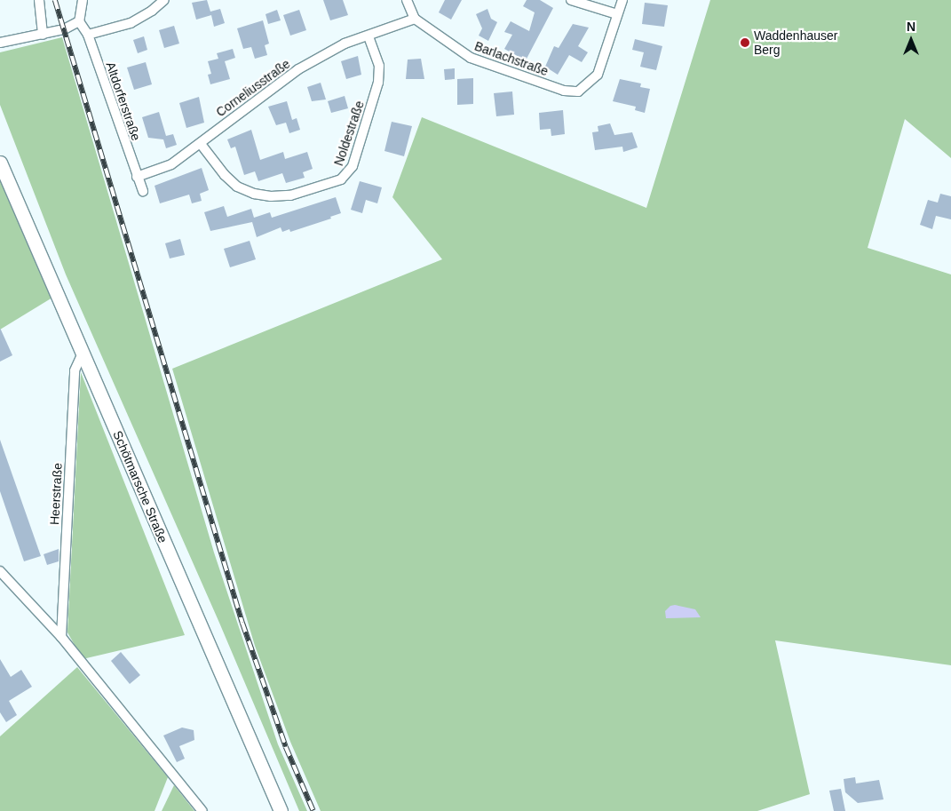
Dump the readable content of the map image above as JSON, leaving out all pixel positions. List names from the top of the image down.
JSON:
{
  "streets": {
    "main road": ["Schötmarsche Straße"],
    "street": [
      "Barlachstraße",
      "Corneliusstraße",
      "Altdorferstraße",
      "Noldestraße",
      "Heerstraße"
    ]
  },
  "crossings": [
    ["Barlachstraße", "Corneliusstraße"],
    ["Corneliusstraße", "Altdorferstraße"],
    ["Corneliusstraße", "Noldestraße"],
    ["Schötmarsche Straße", "Heerstraße"]
  ],
  "places": ["Waddenhauser Berg"],
  "north": "top"
}
